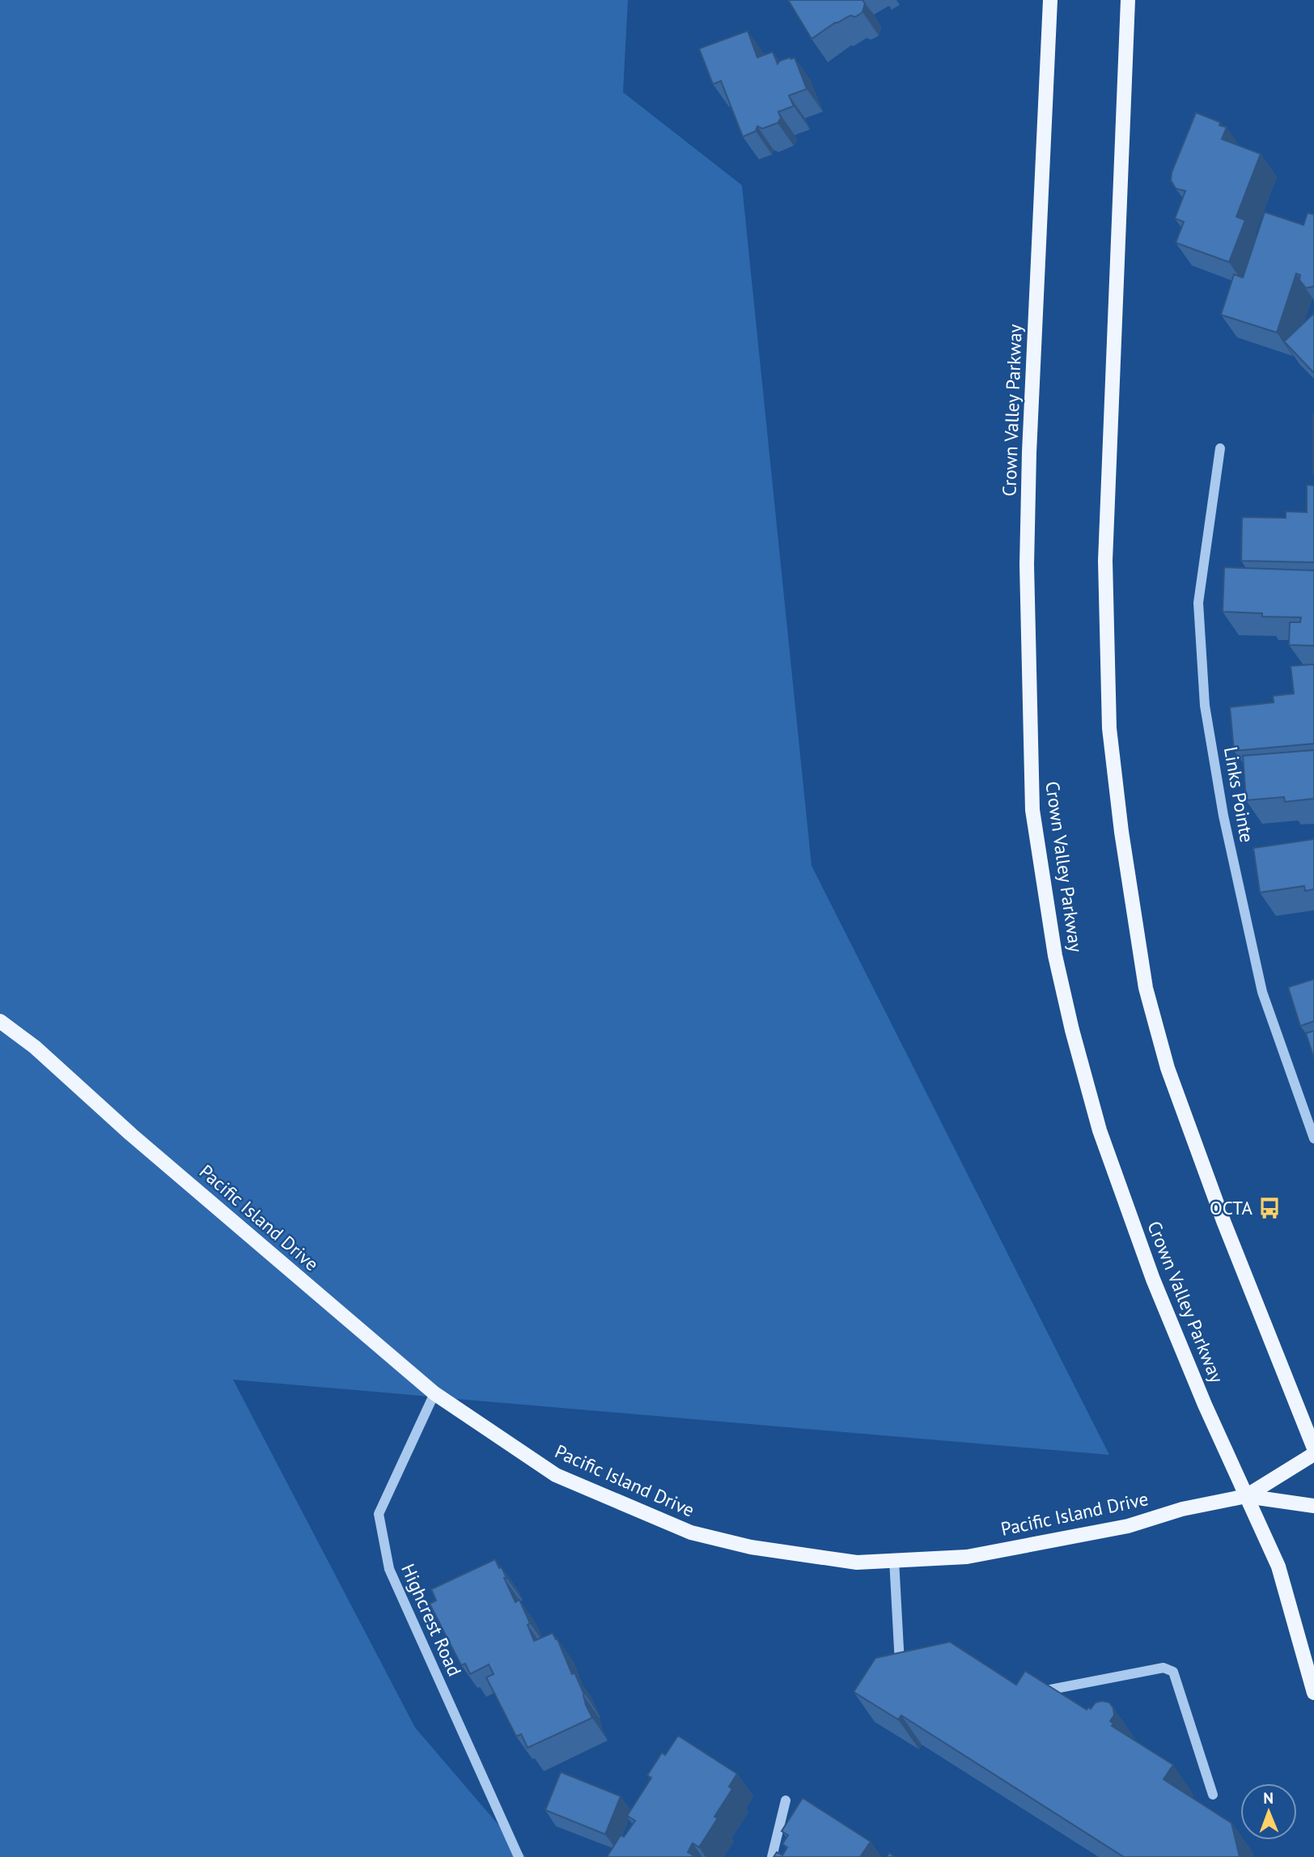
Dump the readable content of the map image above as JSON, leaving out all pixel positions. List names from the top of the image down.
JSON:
{
  "streets": {
    "main road": ["Crown Valley Parkway", "Pacific Island Drive"],
    "street": ["Links Pointe", "Highcrest Road"]
  },
  "crossings": [
    ["Crown Valley Parkway", "Pacific Island Drive"],
    ["Pacific Island Drive", "Highcrest Road"]
  ],
  "places": {
    "bus stop": ["OCTA"]
  },
  "north": "top"
}
